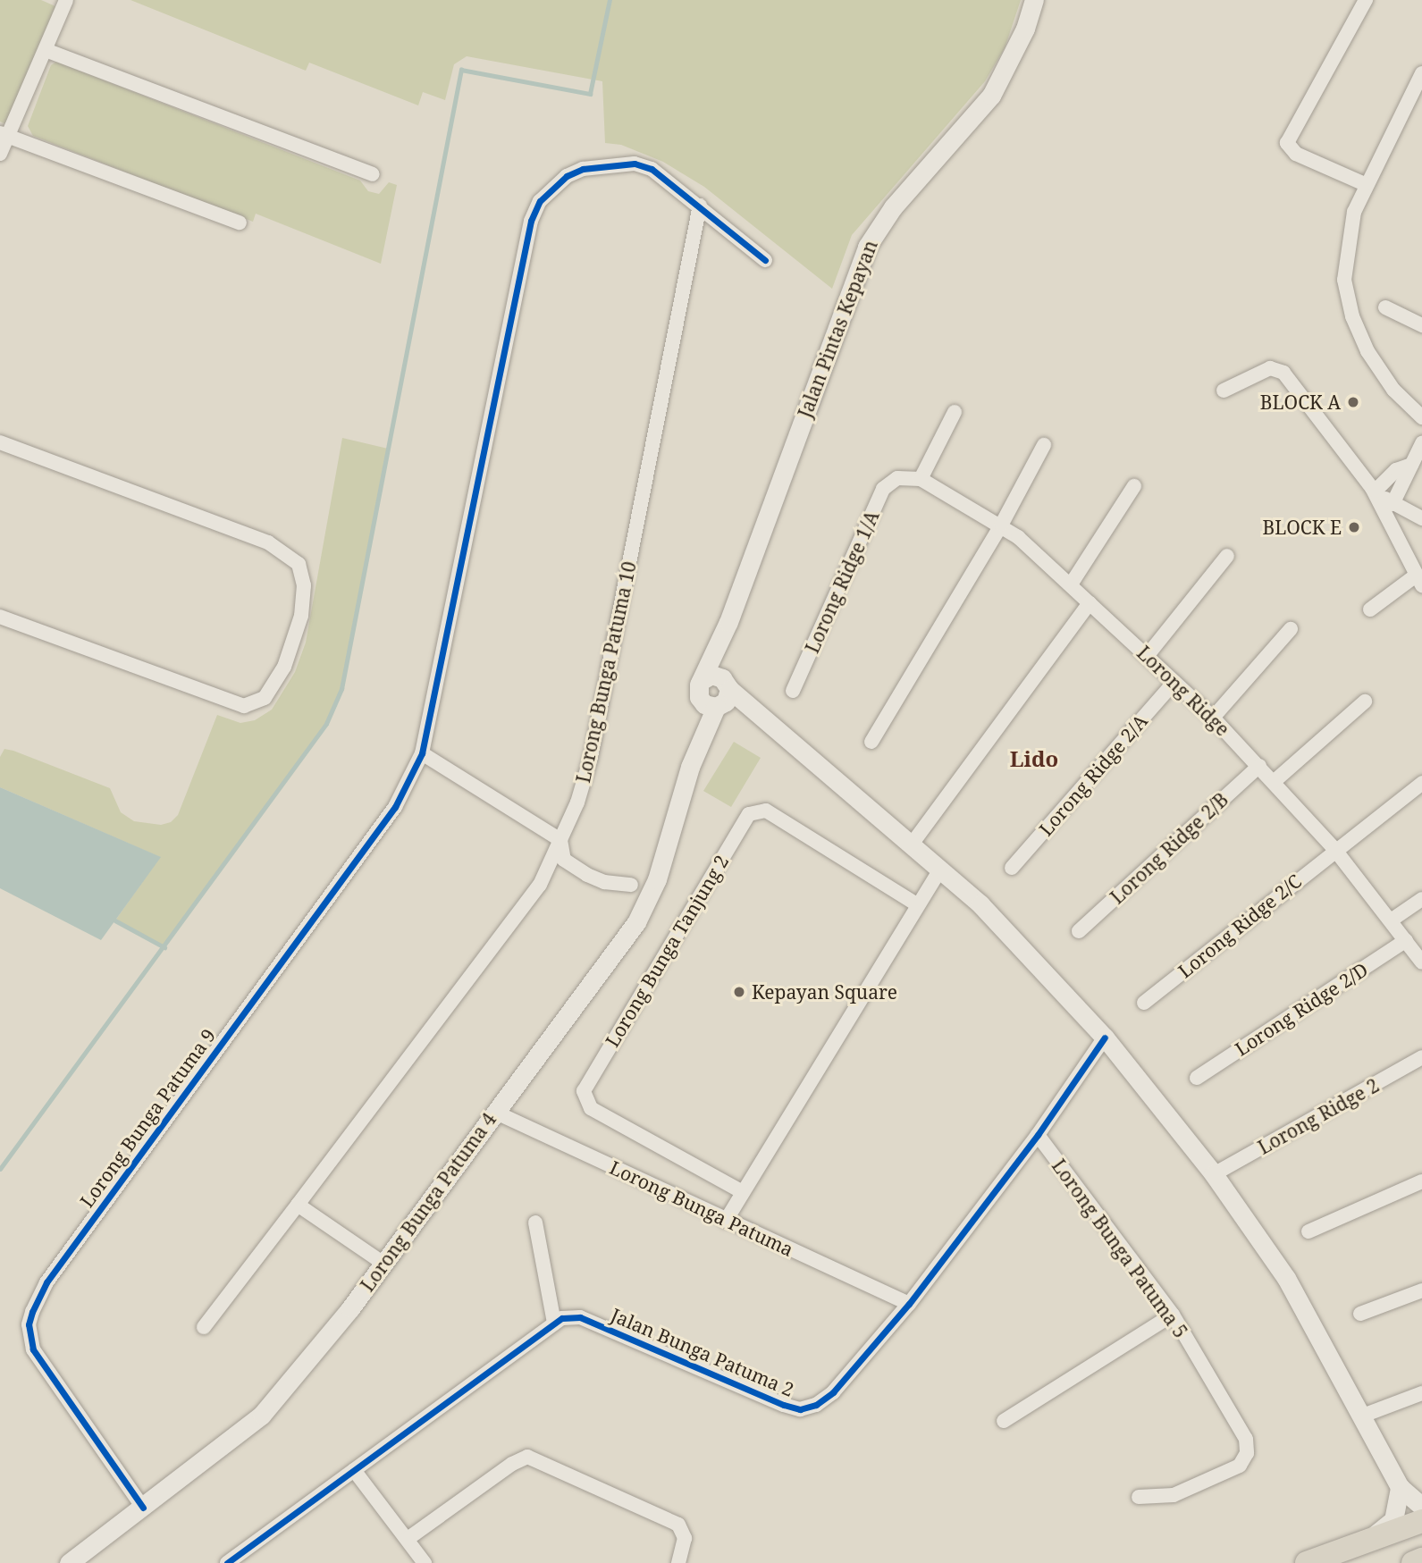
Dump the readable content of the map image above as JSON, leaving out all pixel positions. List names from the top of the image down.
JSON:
{
  "streets": {
    "street": [
      "Jalan Pintas Kepayan",
      "Lorong Ridge 1/A",
      "Lorong Bunga Patuma 10",
      "Lorong Ridge",
      "Lorong Ridge 2/A",
      "Lorong Ridge 2/B",
      "Lorong Ridge 2/C",
      "Lorong Bunga Tanjung 2",
      "Lorong Ridge 2/D",
      "Lorong Ridge 2",
      "Lorong Bunga Patuma 9",
      "Lorong Bunga Patuma 4",
      "Lorong Bunga Patuma",
      "Lorong Bunga Patuma 5",
      "Jalan Bunga Patuma 2"
    ]
  },
  "crossings": [
    ["Jalan Pintas Kepayan", "Lorong Bunga Patuma 4"],
    ["Lorong Ridge 1/A", "Lorong Ridge"],
    ["Lorong Bunga Patuma 10", "Lorong Bunga Patuma 9"],
    ["Lorong Ridge", "Lorong Ridge 2/A"],
    ["Lorong Ridge", "Lorong Ridge 2/B"],
    ["Lorong Ridge", "Lorong Ridge 2/C"],
    ["Lorong Ridge", "Lorong Ridge 2/D"],
    ["Lorong Bunga Patuma 9", "Lorong Bunga Patuma 4"],
    ["Lorong Bunga Patuma 4", "Lorong Bunga Patuma"],
    ["Lorong Bunga Patuma", "Jalan Bunga Patuma 2"],
    ["Lorong Bunga Patuma 5", "Jalan Bunga Patuma 2"]
  ],
  "districts": ["Lido"],
  "places": ["BLOCK A", "BLOCK E", "Kepayan Square"]
}
